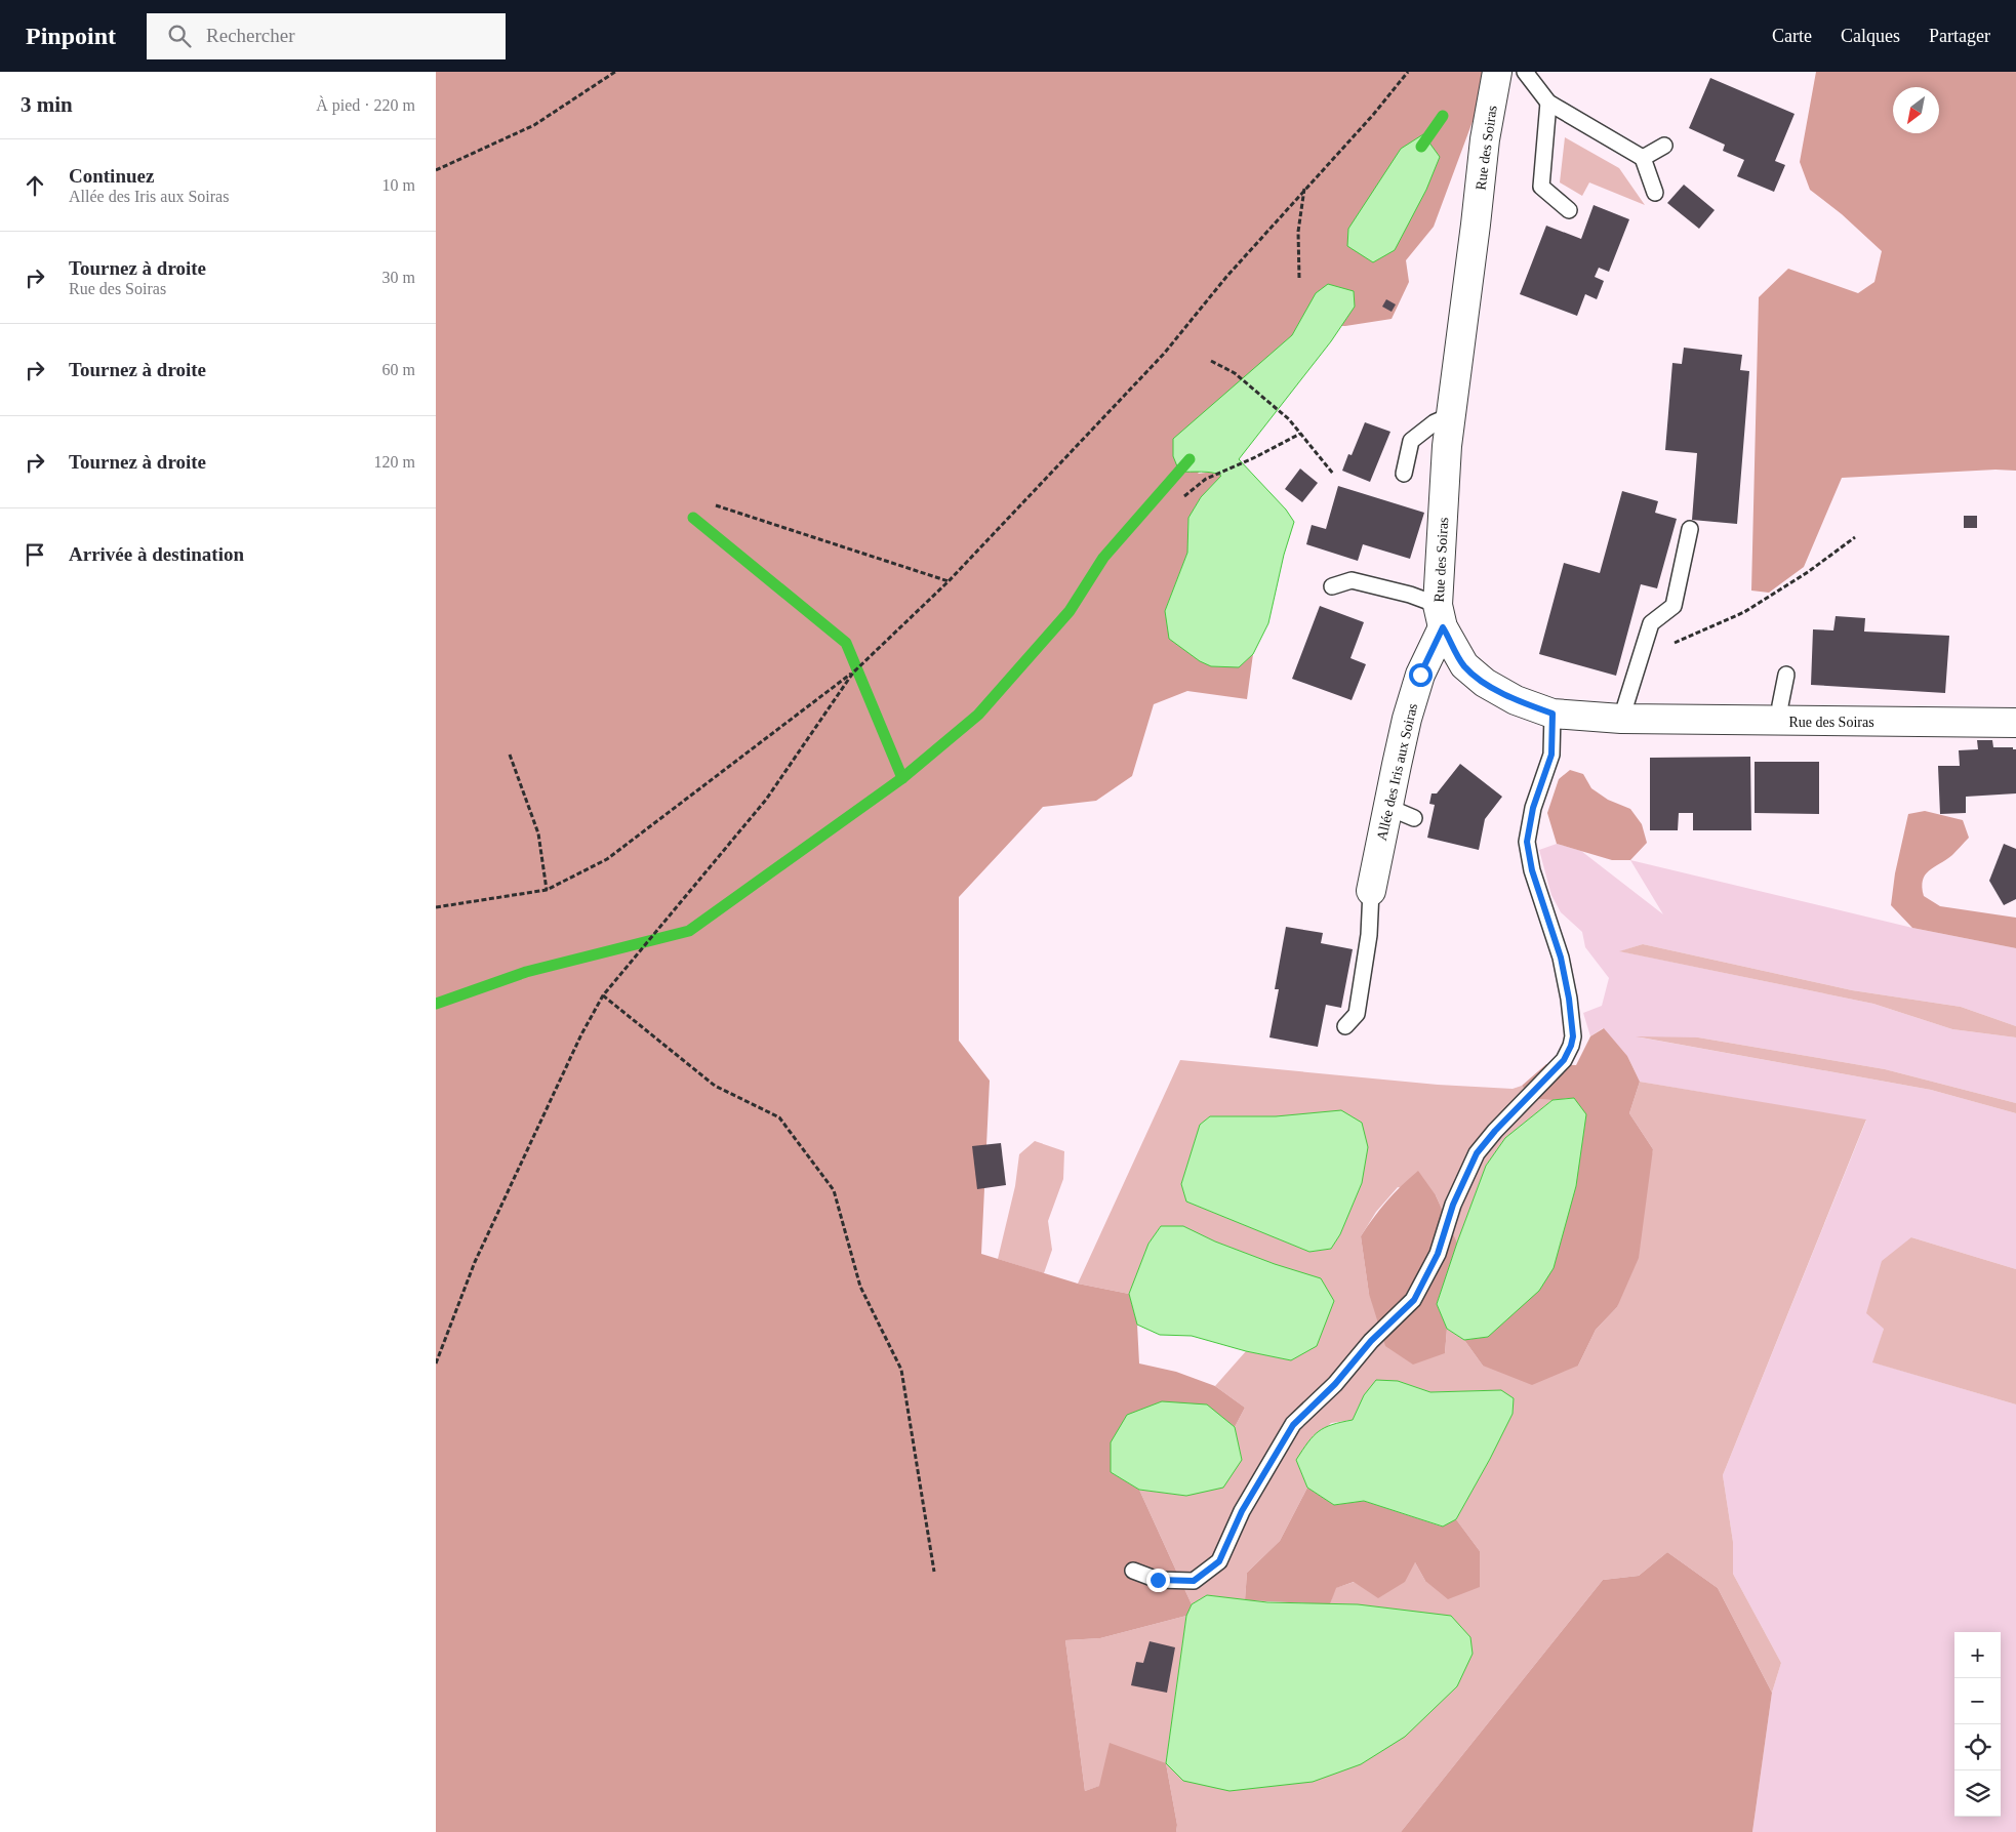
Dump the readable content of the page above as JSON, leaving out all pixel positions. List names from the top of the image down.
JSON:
{
  "streets": {
    "street": ["Rue des Soiras", "Allée des Iris aux Soiras"]
  },
  "crossings": [
    ["Rue des Soiras", "Allée des Iris aux Soiras"]
  ],
  "north": "bottom left",
  "page": {
    "header": "Pinpoint",
    "search": "Rechercher",
    "nav": ["Carte", "Calques", "Partager"],
    "heading": ["3 min", "À pied · 220 m"],
    "list": [
      ["Continuez", "Allée des Iris aux Soiras", "10 m"],
      ["Tournez à droite", "Rue des Soiras", "30 m"],
      ["Tournez à droite", "60 m"],
      ["Tournez à droite", "120 m"],
      "Arrivée à destination"
    ],
    "map_buttons": ["+", "−"]
  }
}
